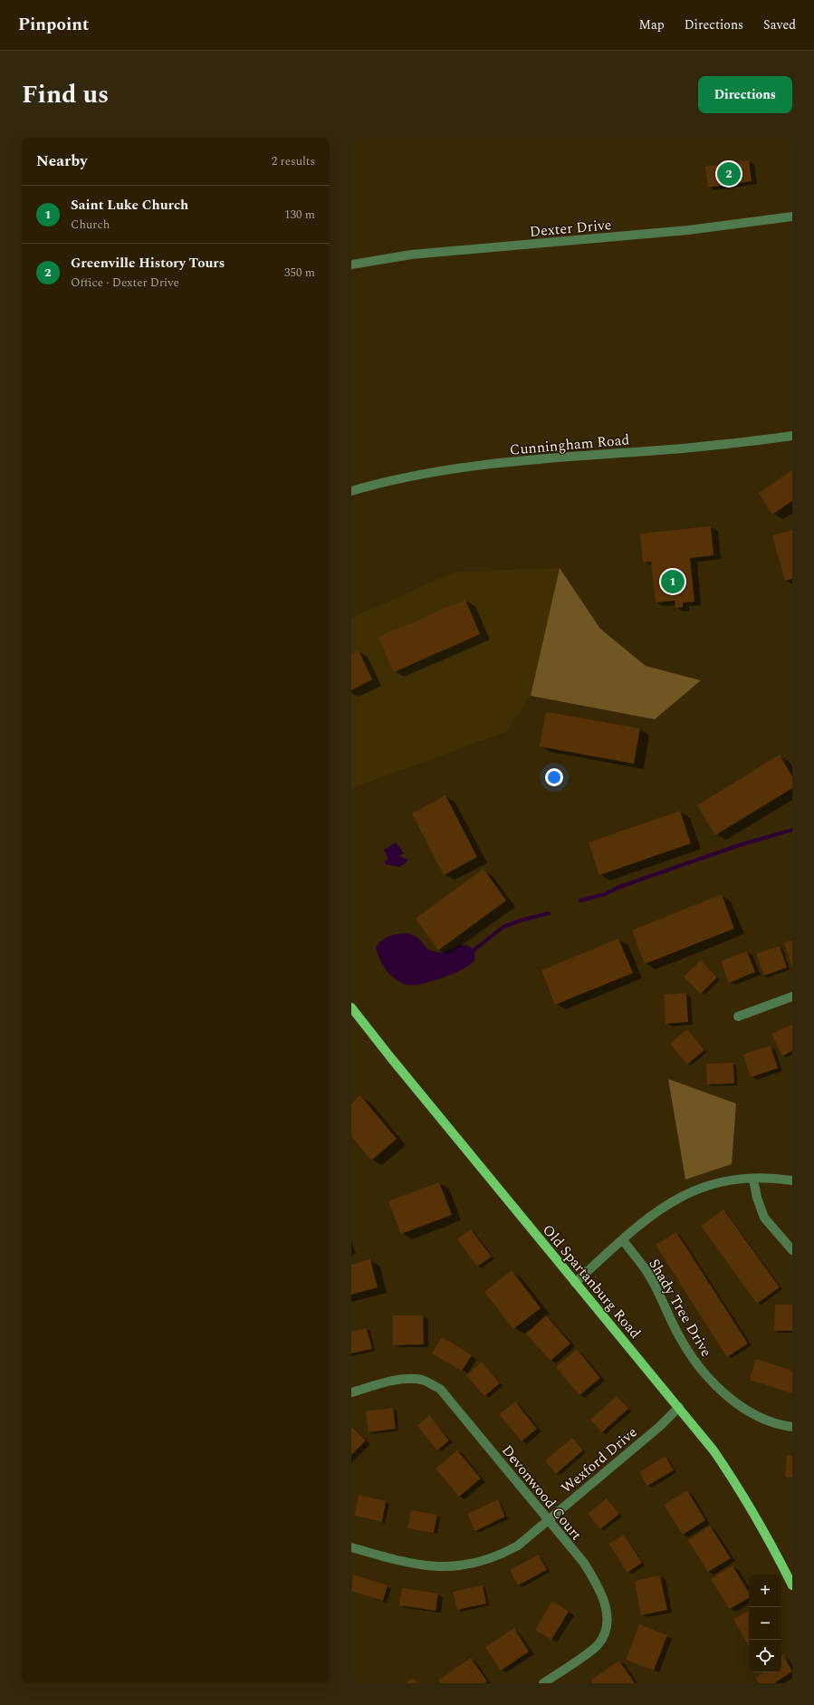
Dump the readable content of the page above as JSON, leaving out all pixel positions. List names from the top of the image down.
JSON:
{
  "streets": {
    "main road": ["Old Spartanburg Road"],
    "street": [
      "Dexter Drive",
      "Cunningham Road",
      "Shady Tree Drive",
      "Wexford Drive",
      "Devonwood Court"
    ]
  },
  "crossings": [
    ["Old Spartanburg Road", "Wexford Drive"],
    ["Wexford Drive", "Devonwood Court"]
  ],
  "page": {
    "header": "Pinpoint",
    "nav": ["Map", "Directions", "Saved"],
    "title": "Find us",
    "buttons": "Directions",
    "heading": ["Nearby", "2 results"],
    "pins": ["2", "1"],
    "list": [
      {
        "mark": "1",
        "name": "Saint Luke Church",
        "note": "Church",
        "value": "130 m"
      },
      {
        "mark": "2",
        "name": "Greenville History Tours",
        "note": "Office · Dexter Drive",
        "value": "350 m"
      }
    ],
    "map_buttons": ["+", "−"]
  }
}
